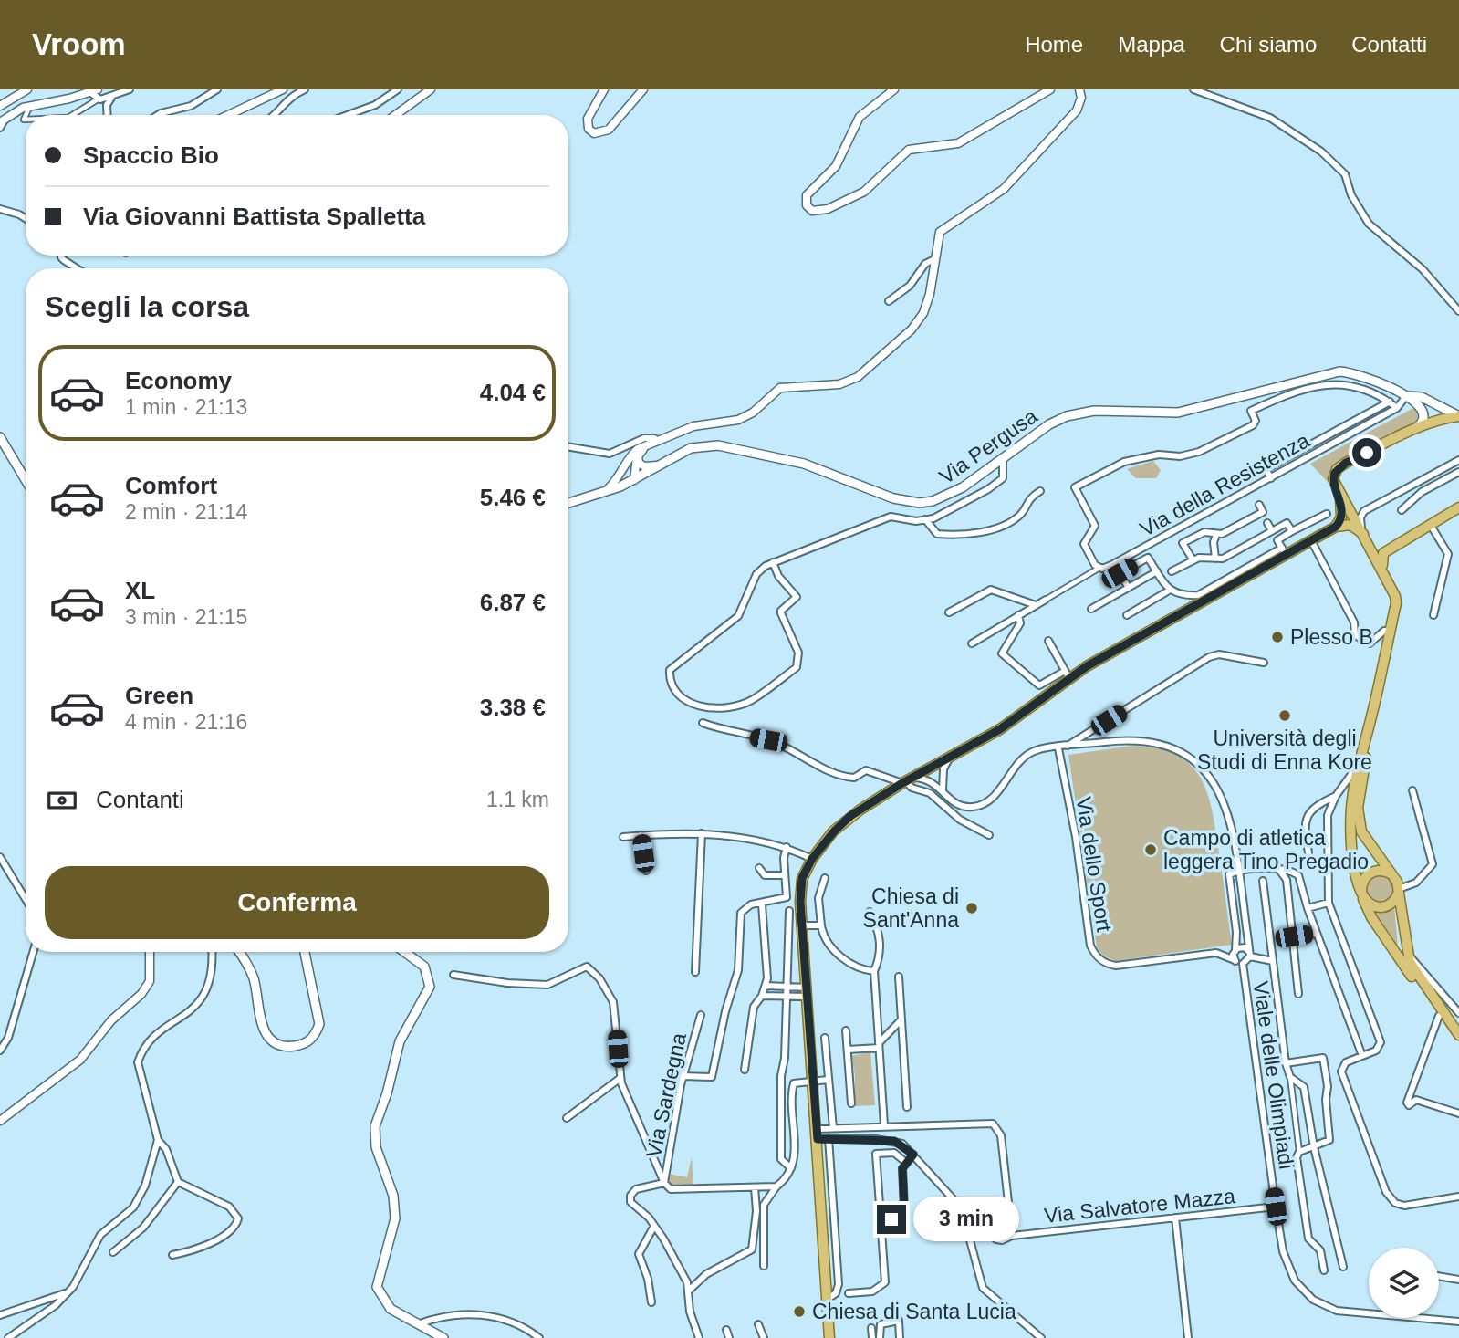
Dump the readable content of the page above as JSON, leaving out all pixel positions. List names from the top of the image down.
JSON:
{
  "streets": {
    "main road": ["Via Pergusa"],
    "street": [
      "Via della Resistenza",
      "Via dello Sport",
      "Viale delle Olimpiadi",
      "Via Sardegna",
      "Via Salvatore Mazza"
    ]
  },
  "crossings": [
    ["Via Pergusa", "Via della Resistenza"],
    ["Via dello Sport", "Viale delle Olimpiadi"],
    ["Viale delle Olimpiadi", "Via Salvatore Mazza"]
  ],
  "places": [
    "Plesso B",
    "Università degli Studi di Enna Kore",
    "Campo di atletica leggera Tino Pregadio",
    "Chiesa di Sant'Anna",
    "Chiesa di Santa Lucia"
  ],
  "page": {
    "header": "Vroom",
    "nav": [
      "Home",
      "Mappa",
      "Chi siamo",
      "Contatti"
    ],
    "banner": ["Spaccio Bio", "Via Giovanni Battista Spalletta"],
    "heading": "Scegli la corsa",
    "list": [
      {
        "name": "Economy",
        "note": "1 min · 21:13",
        "value": "4.04 €"
      },
      {
        "name": "Comfort",
        "note": "2 min · 21:14",
        "value": "5.46 €"
      },
      {
        "name": "XL",
        "note": "3 min · 21:15",
        "value": "6.87 €"
      },
      {
        "name": "Green",
        "note": "4 min · 21:16",
        "value": "3.38 €"
      }
    ],
    "pay": ["Contanti", "1.1 km"],
    "buttons": "Conferma",
    "bubble": "3 min"
  }
}
